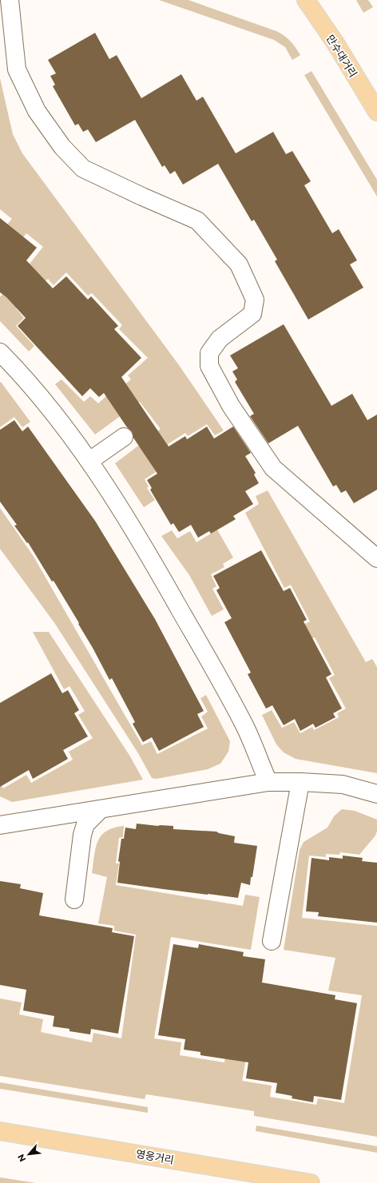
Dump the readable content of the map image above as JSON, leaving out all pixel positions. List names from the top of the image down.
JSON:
{
  "streets": {
    "main road": ["만수대거리", "영웅거리"]
  },
  "north": "bottom left"
}
